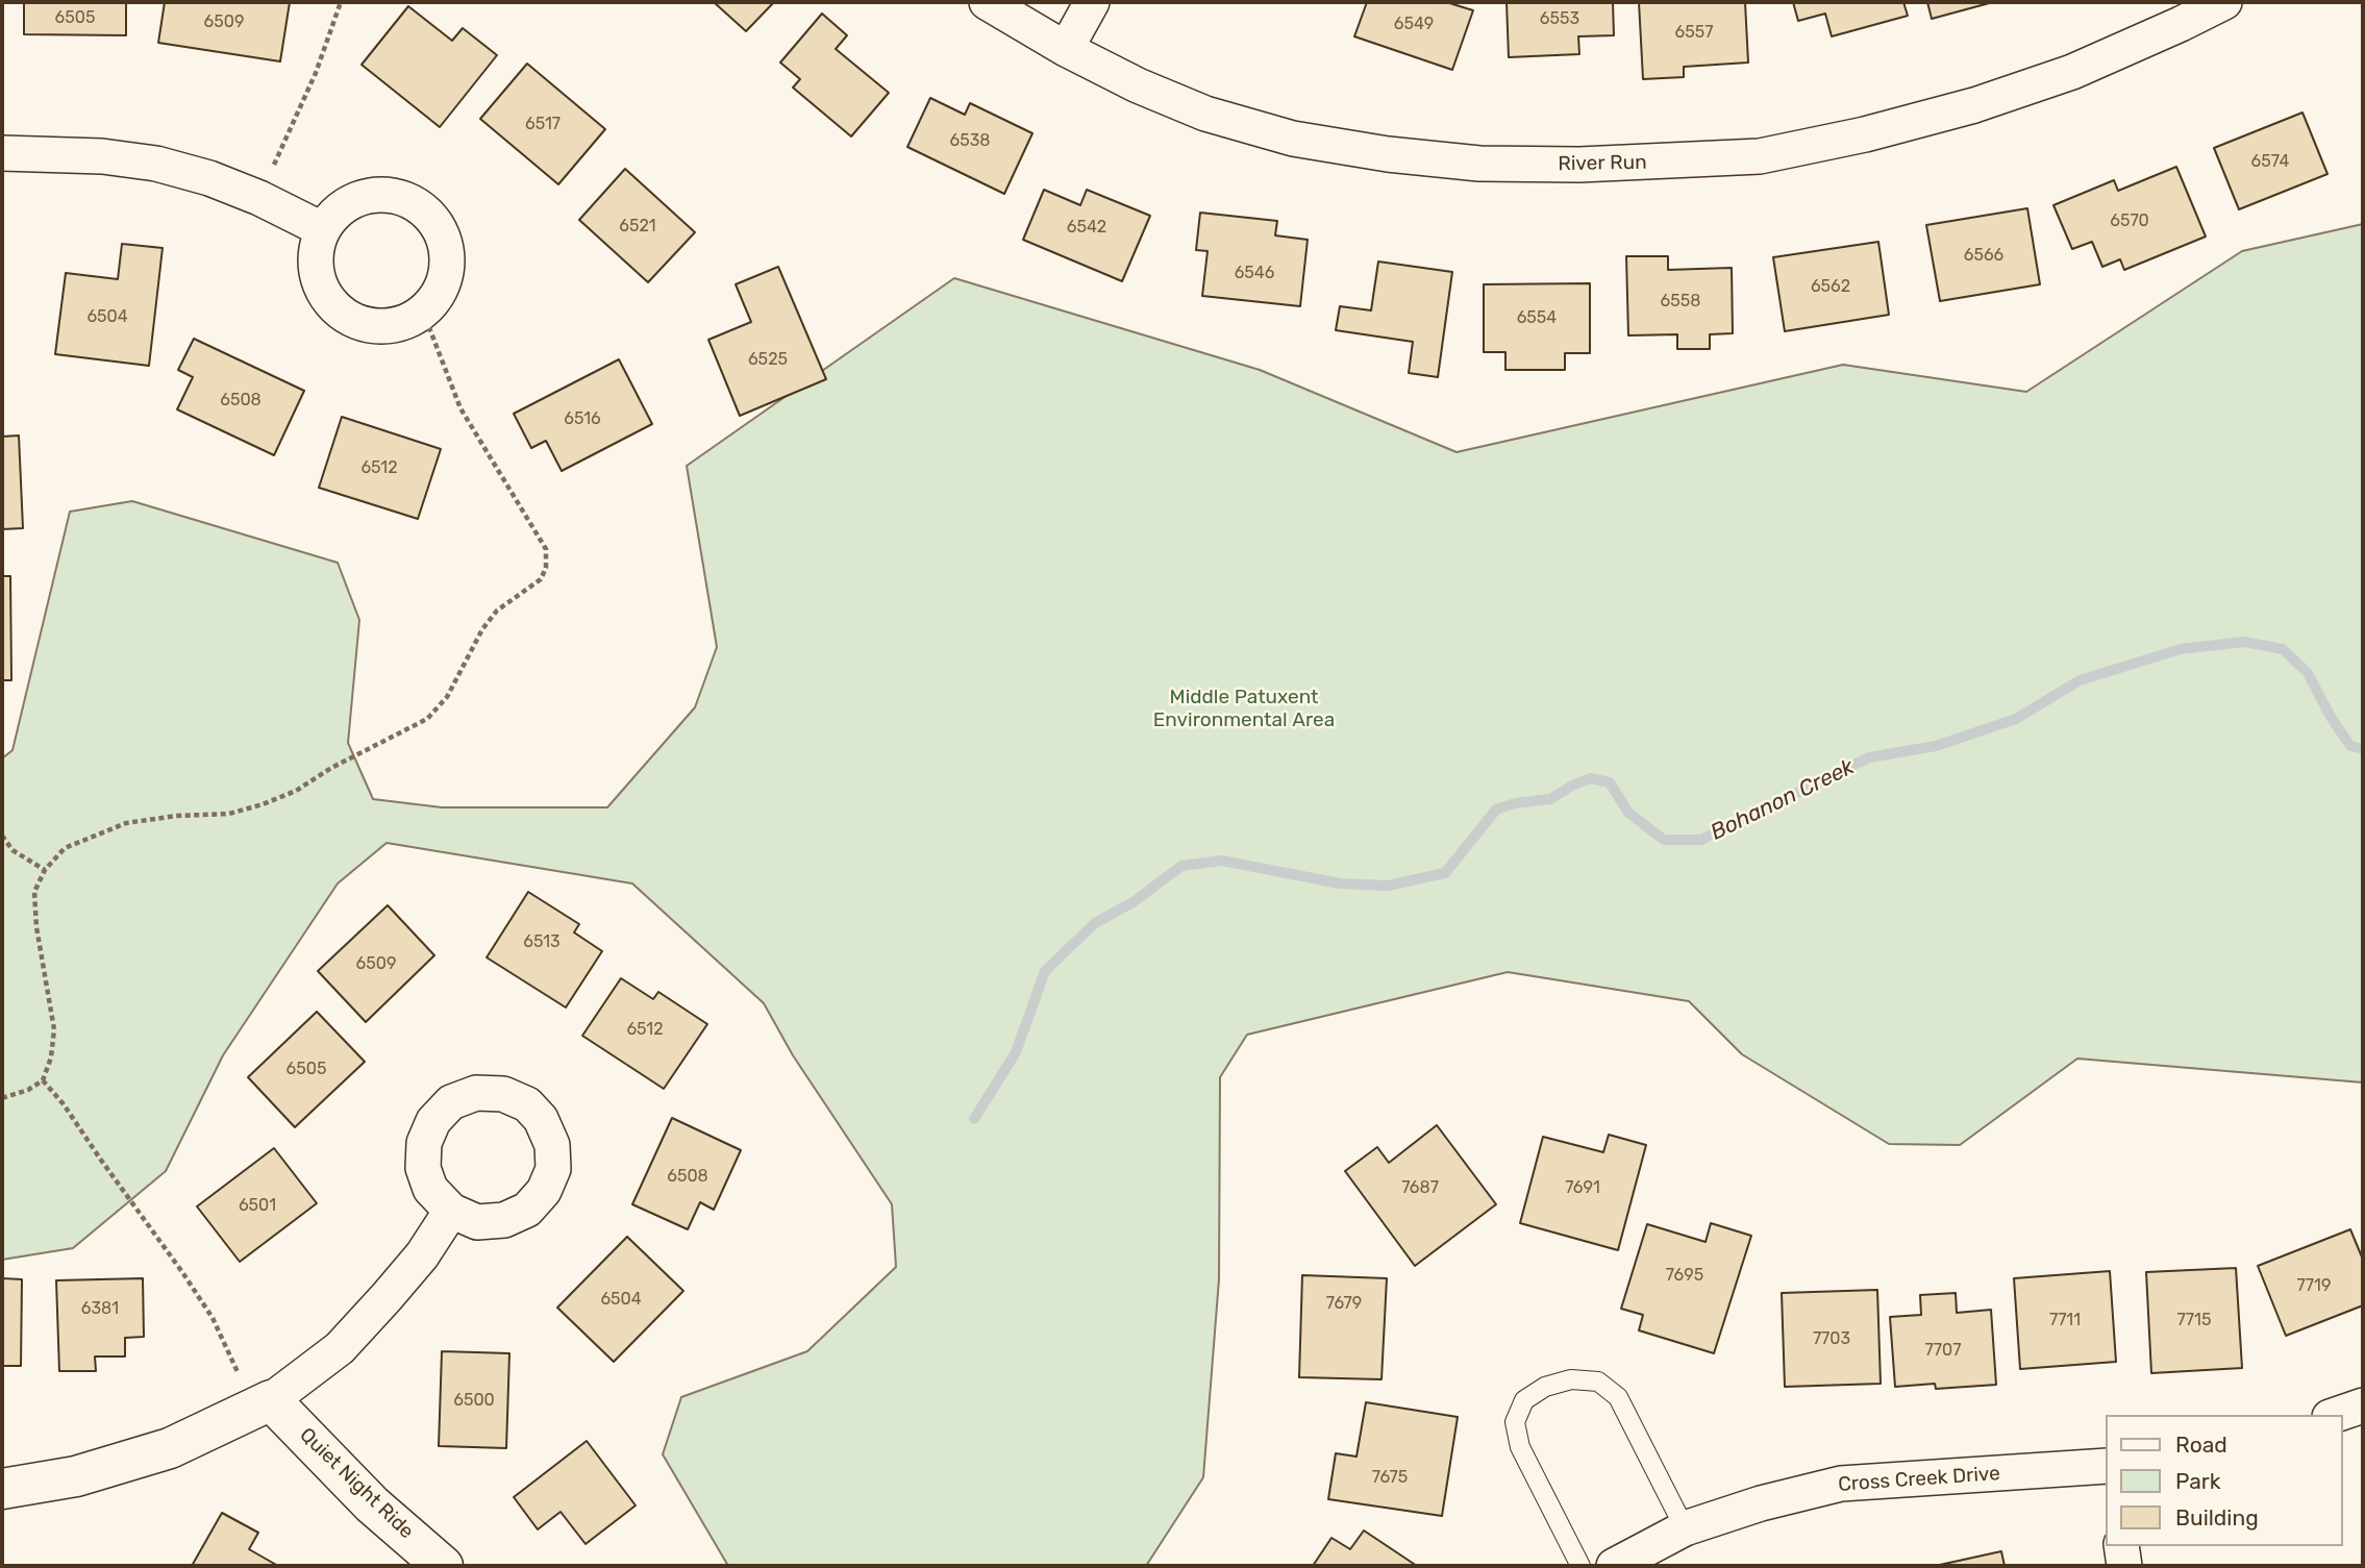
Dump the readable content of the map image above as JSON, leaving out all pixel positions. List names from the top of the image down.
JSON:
{
  "streets": {
    "street": ["River Run", "Cross Creek Drive", "Quiet Night Ride"]
  },
  "water": ["Bohanon Creek"],
  "parks": ["Middle Patuxent Environmental Area"],
  "house_numbers": [
    "6505",
    "6553",
    "6509",
    "6549",
    "6557",
    "6517",
    "6538",
    "6574",
    "6570",
    "6521",
    "6542",
    "6566",
    "6546",
    "6562",
    "6558",
    "6504",
    "6554",
    "6525",
    "6508",
    "6516",
    "6512",
    "6513",
    "6509",
    "6512",
    "6505",
    "6508",
    "7687",
    "7691",
    "6501",
    "7695",
    "7719",
    "6504",
    "7679",
    "6381",
    "7711",
    "7715",
    "7703",
    "7707",
    "6500",
    "7675"
  ],
  "legend": ["Road", "Park", "Building"]
}
